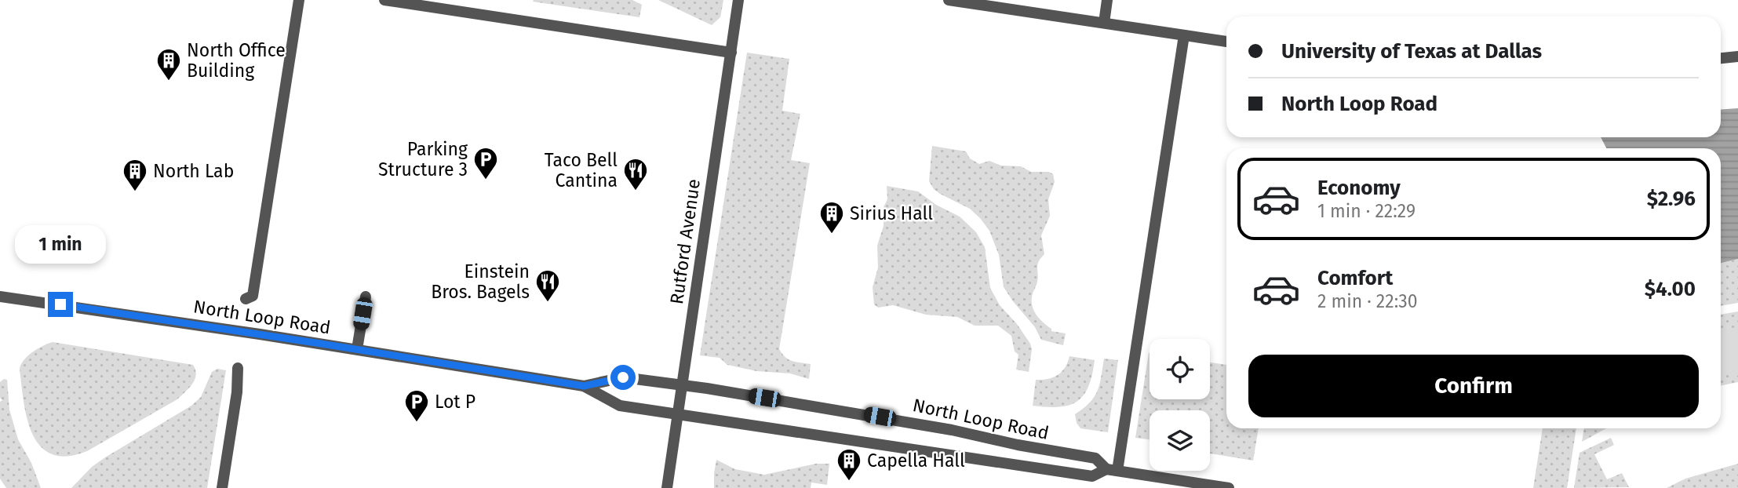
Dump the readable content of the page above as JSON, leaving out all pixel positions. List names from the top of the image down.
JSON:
{
  "streets": {
    "street": ["Rutford Avenue", "North Loop Road"]
  },
  "crossings": [
    ["Rutford Avenue", "North Loop Road"]
  ],
  "places": {
    "building": [
      "North Office Building",
      "North Lab",
      "Sirius Hall",
      "Capella Hall"
    ],
    "parking": ["Parking Structure 3", "Lot P"],
    "restaurant": ["Taco Bell Cantina", "Einstein Bros. Bagels"]
  },
  "page": {
    "banner": ["University of Texas at Dallas", "North Loop Road"],
    "list": [
      {
        "name": "Economy",
        "note": "1 min · 22:29",
        "value": "$2.96"
      },
      {
        "name": "Comfort",
        "note": "2 min · 22:30",
        "value": "$4.00"
      }
    ],
    "bubble": "1 min",
    "buttons": "Confirm"
  }
}
